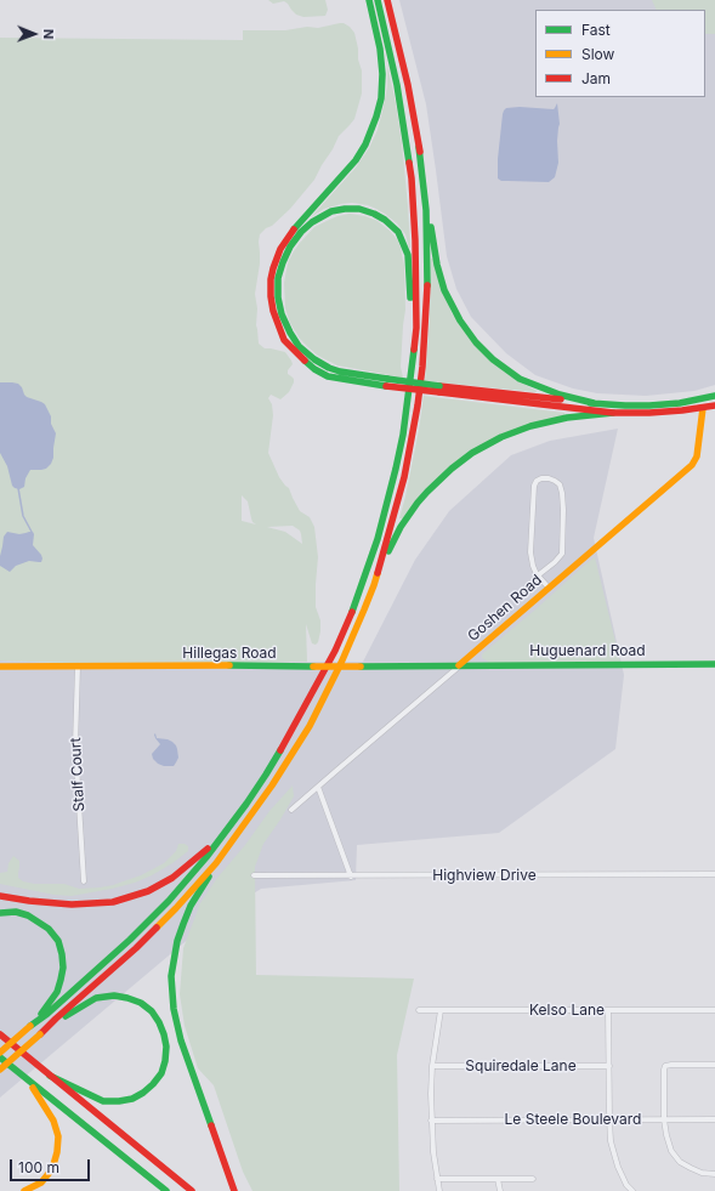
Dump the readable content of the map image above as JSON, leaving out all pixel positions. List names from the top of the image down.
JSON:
{
  "streets": {
    "main road": ["Goshen Road", "Huguenard Road", "Hillegas Road"],
    "street": [
      "Stalf Court",
      "Highview Drive",
      "Kelso Lane",
      "Squiredale Lane",
      "Le Steele Boulevard"
    ]
  },
  "crossings": [
    ["Goshen Road", "Huguenard Road"],
    ["Goshen Road", "Hillegas Road"],
    ["Huguenard Road", "Hillegas Road"],
    ["Hillegas Road", "Stalf Court"]
  ],
  "legend": ["Fast", "Slow", "Jam"],
  "scale_bar": "100 m",
  "north": "right"
}
